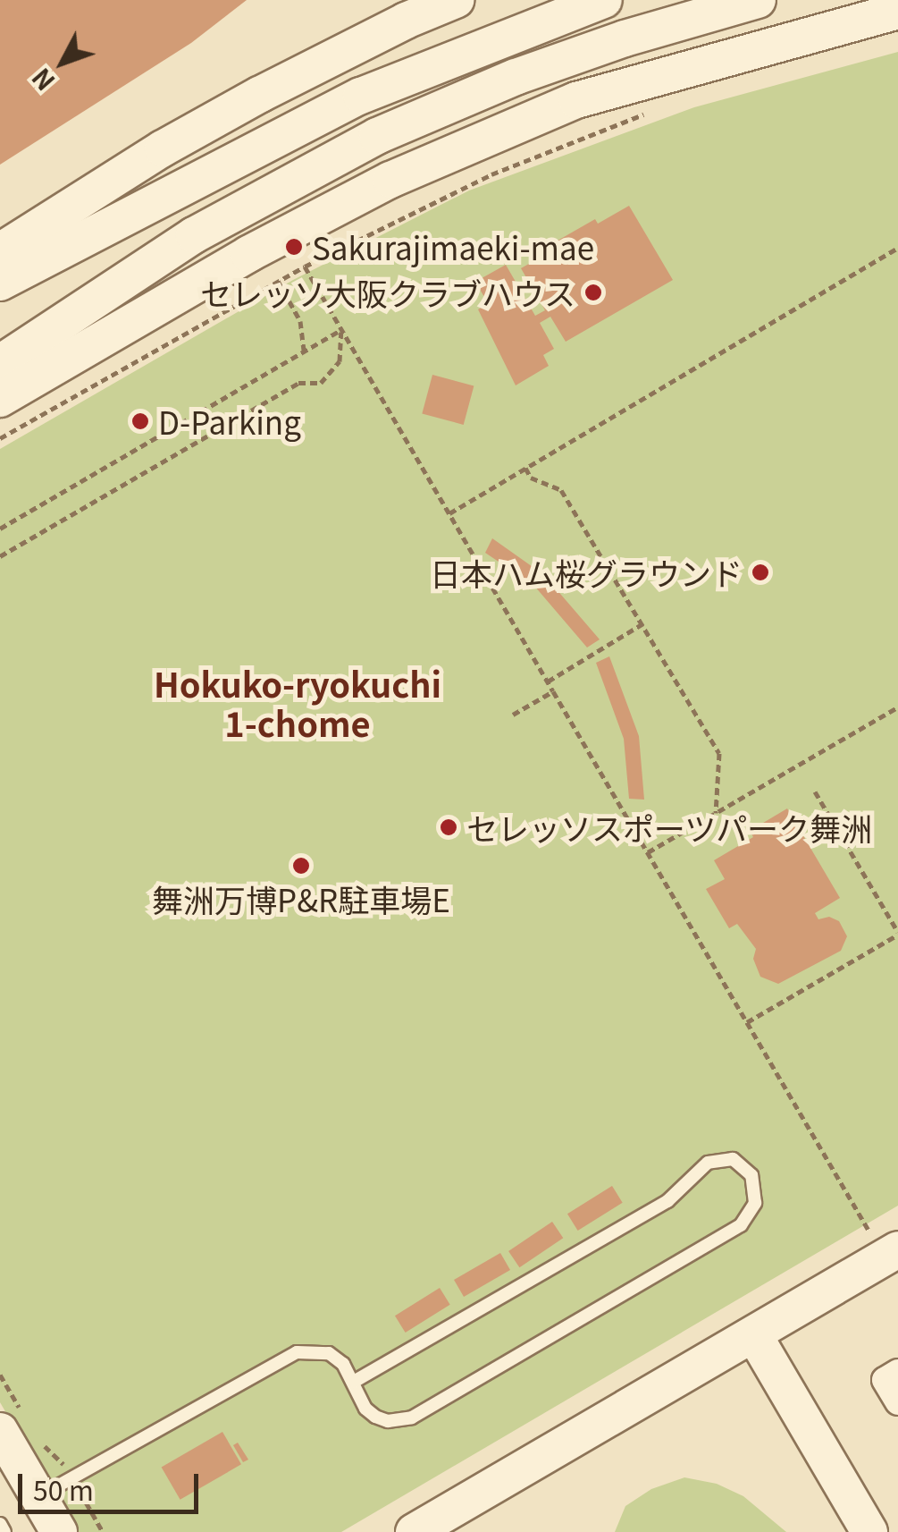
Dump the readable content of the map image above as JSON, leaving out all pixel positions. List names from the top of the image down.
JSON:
{
  "districts": ["Hokuko-ryokuchi 1-chome"],
  "places": [
    "Sakurajimaeki-mae",
    "セレッソ大阪クラブハウス",
    "D-Parking",
    "日本ハム桜グラウンド",
    "セレッソスポーツパーク舞洲",
    "舞洲万博P&R駐車場E"
  ],
  "scale_bar": "50 m",
  "north": "bottom left"
}
